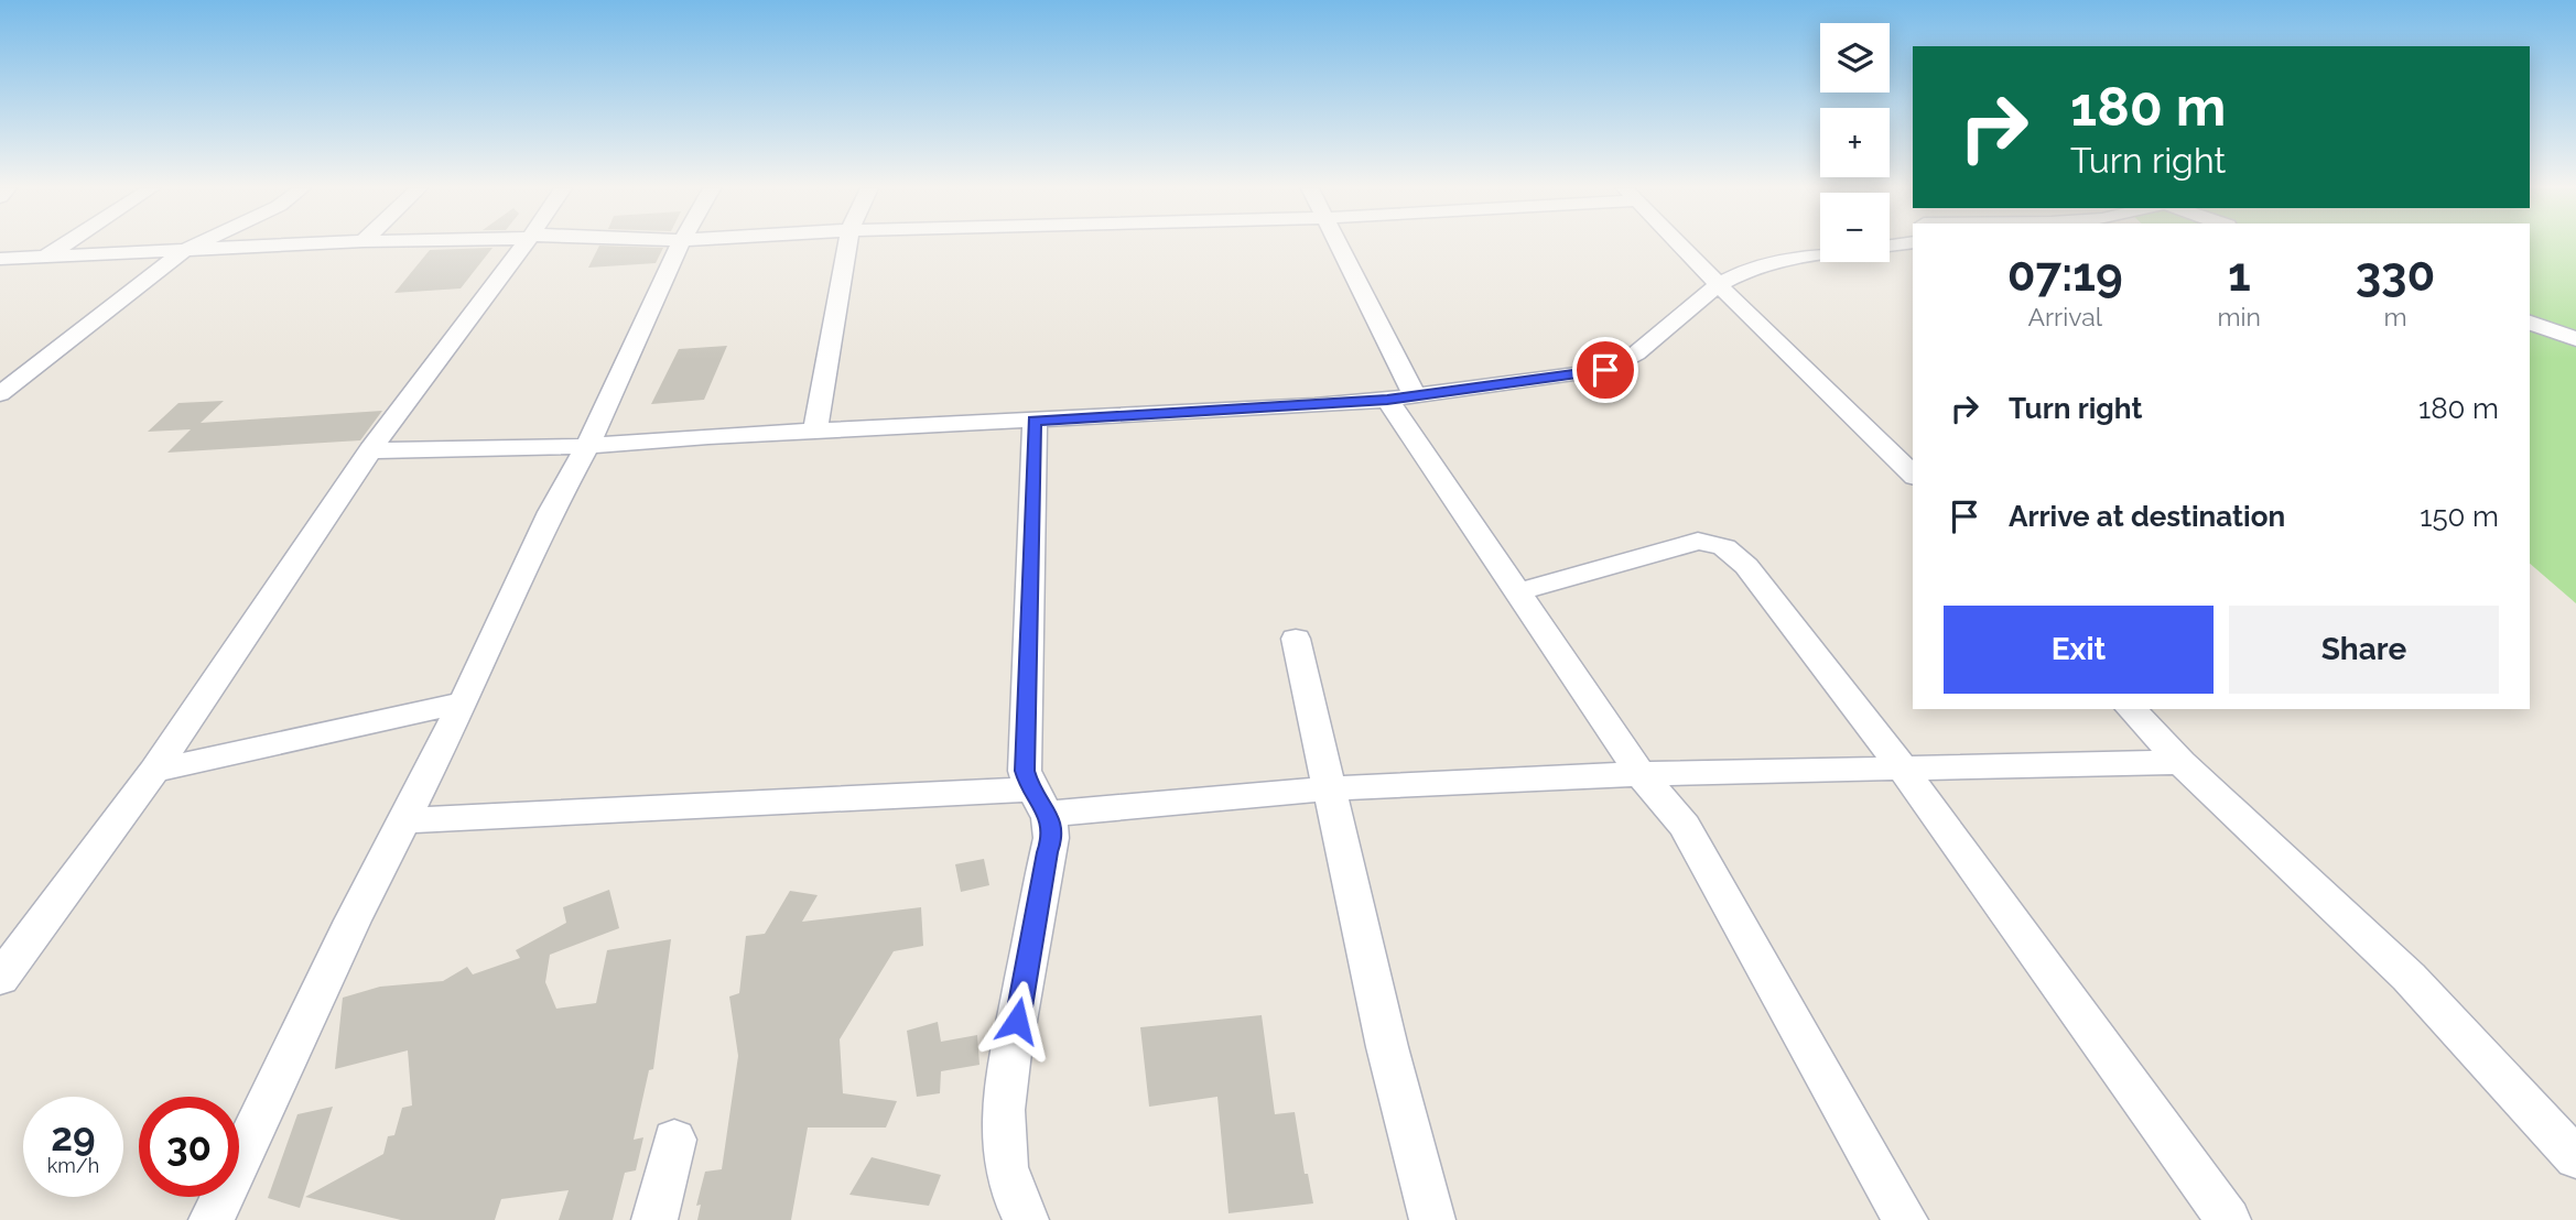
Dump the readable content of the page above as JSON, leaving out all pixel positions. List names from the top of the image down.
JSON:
{
  "page": {
    "map_buttons": ["+", "−"],
    "turn": ["180 m", "Turn right"],
    "eta": [
      "07:19",
      "Arrival",
      "1",
      "min",
      "330",
      "m"
    ],
    "list": [
      {
        "name": "Turn right",
        "value": "180 m"
      },
      {
        "name": "Arrive at destination",
        "value": "150 m"
      }
    ],
    "buttons": ["Exit", "Share"],
    "speed": "29 km/h",
    "limit": "30"
  }
}
